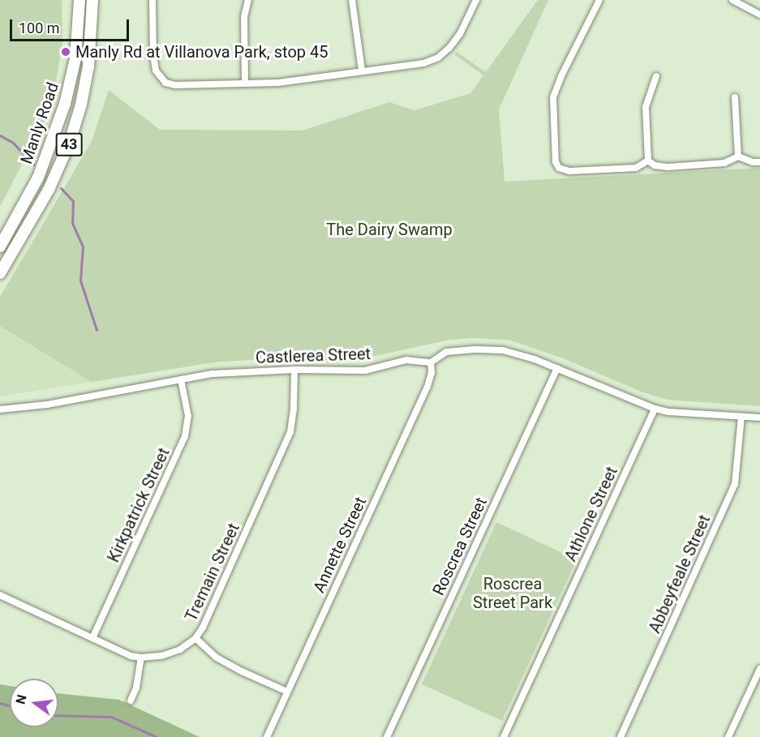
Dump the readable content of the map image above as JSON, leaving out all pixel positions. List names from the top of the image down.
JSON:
{
  "streets": {
    "main road": ["Manly Road", "43"],
    "street": [
      "Castlerea Street",
      "Kirkpatrick Street",
      "Athlone Street",
      "Annette Street",
      "Roscrea Street",
      "Tremain Street",
      "Abbeyfeale Street"
    ]
  },
  "crossings": [
    ["Castlerea Street", "Kirkpatrick Street"],
    ["Castlerea Street", "Annette Street"],
    ["Castlerea Street", "Tremain Street"],
    ["Kirkpatrick Street", "Tremain Street"]
  ],
  "parks": ["The Dairy Swamp", "Roscrea Street Park"],
  "places": ["Manly Rd at Villanova Park, stop 45"],
  "scale_bar": "100 m",
  "north": "left"
}
